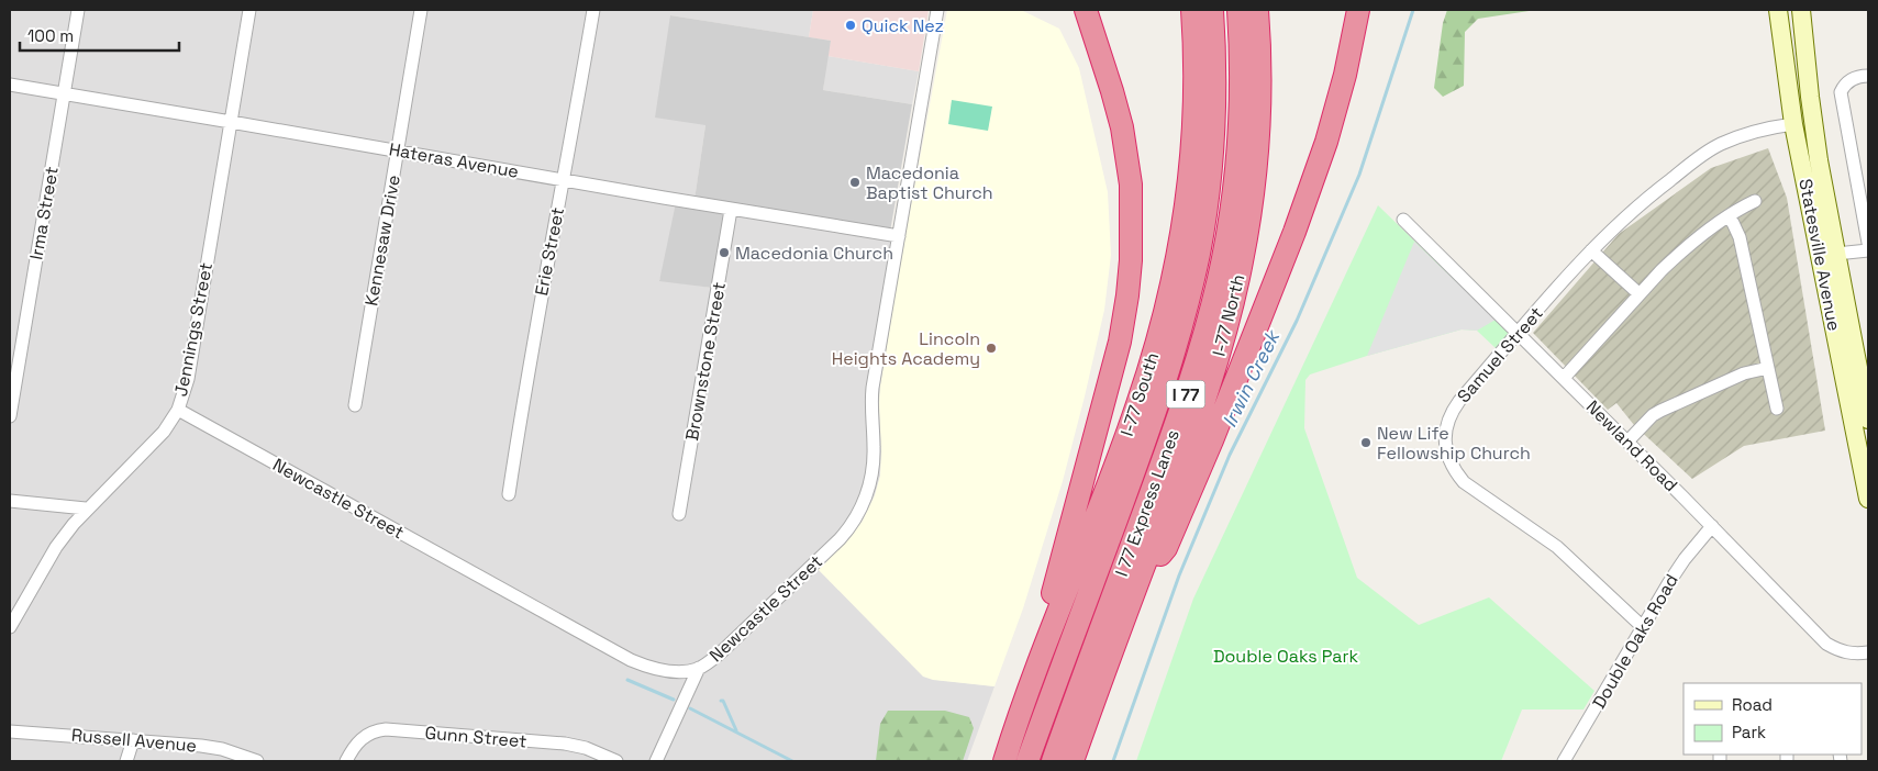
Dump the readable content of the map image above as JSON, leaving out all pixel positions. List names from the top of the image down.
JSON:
{
  "streets": {
    "highway": [
      "I-77 North",
      "I-77 South",
      "I 77",
      "I 77 Express Lanes"
    ],
    "main road": ["Statesville Avenue"],
    "street": [
      "Hateras Avenue",
      "Irma Street",
      "Kennesaw Drive",
      "Erie Street",
      "Jennings Street",
      "Samuel Street",
      "Brownstone Street",
      "Newland Road",
      "Newcastle Street",
      "Double Oaks Road",
      "Gunn Street",
      "Russell Avenue"
    ]
  },
  "crossings": [
    ["Hateras Avenue", "Irma Street"],
    ["Hateras Avenue", "Kennesaw Drive"],
    ["Hateras Avenue", "Erie Street"],
    ["Hateras Avenue", "Jennings Street"],
    ["Hateras Avenue", "Brownstone Street"],
    ["Hateras Avenue", "Newcastle Street"],
    ["Statesville Avenue", "Samuel Street"],
    ["Jennings Street", "Newcastle Street"],
    ["Samuel Street", "Newland Road"],
    ["Samuel Street", "Double Oaks Road"],
    ["Newland Road", "Double Oaks Road"]
  ],
  "water": ["Irwin Creek"],
  "parks": ["Double Oaks Park"],
  "places": [
    "Quick Nez",
    "Macedonia Baptist Church",
    "Macedonia Church",
    "Lincoln Heights Academy",
    "New Life Fellowship Church"
  ],
  "legend": ["Road", "Park"],
  "scale_bar": "100 m"
}
